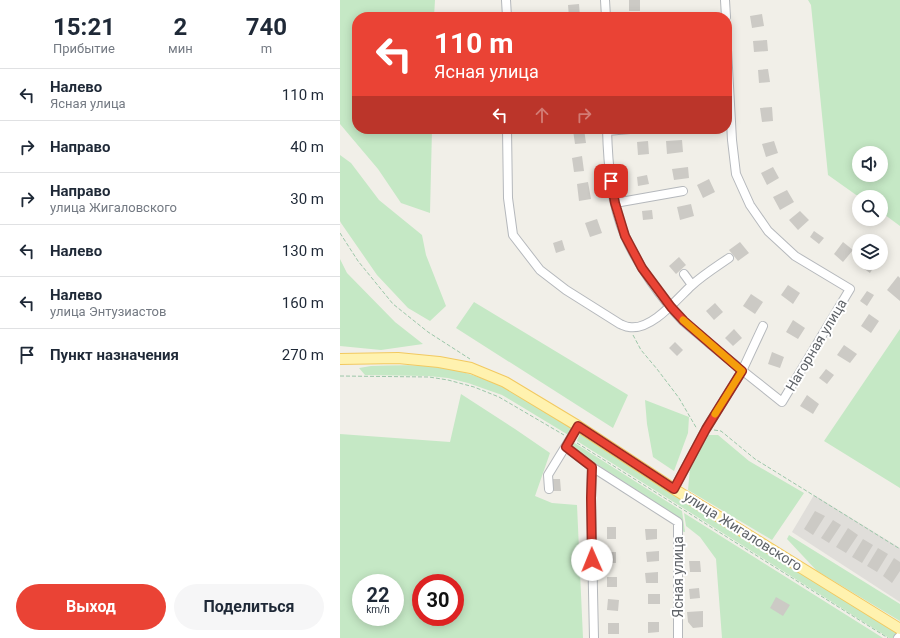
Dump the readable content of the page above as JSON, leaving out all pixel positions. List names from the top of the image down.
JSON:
{
  "streets": {
    "main road": ["улица Жигаловского"],
    "street": ["Нагорная улица", "Ясная улица"]
  },
  "page": {
    "eta": [
      "15:21",
      "Прибытие",
      "2",
      "мин",
      "740",
      "m"
    ],
    "turn": ["110 m", "Ясная улица"],
    "list": [
      {
        "name": "Налево",
        "note": "Ясная улица",
        "value": "110 m"
      },
      {
        "name": "Направо",
        "value": "40 m"
      },
      {
        "name": "Направо",
        "note": "улица Жигаловского",
        "value": "30 m"
      },
      {
        "name": "Налево",
        "value": "130 m"
      },
      {
        "name": "Налево",
        "note": "улица Энтузиастов",
        "value": "160 m"
      },
      {
        "name": "Пункт назначения",
        "value": "270 m"
      }
    ],
    "speed": "22 km/h",
    "limit": "30",
    "buttons": ["Выход", "Поделиться"]
  }
}
